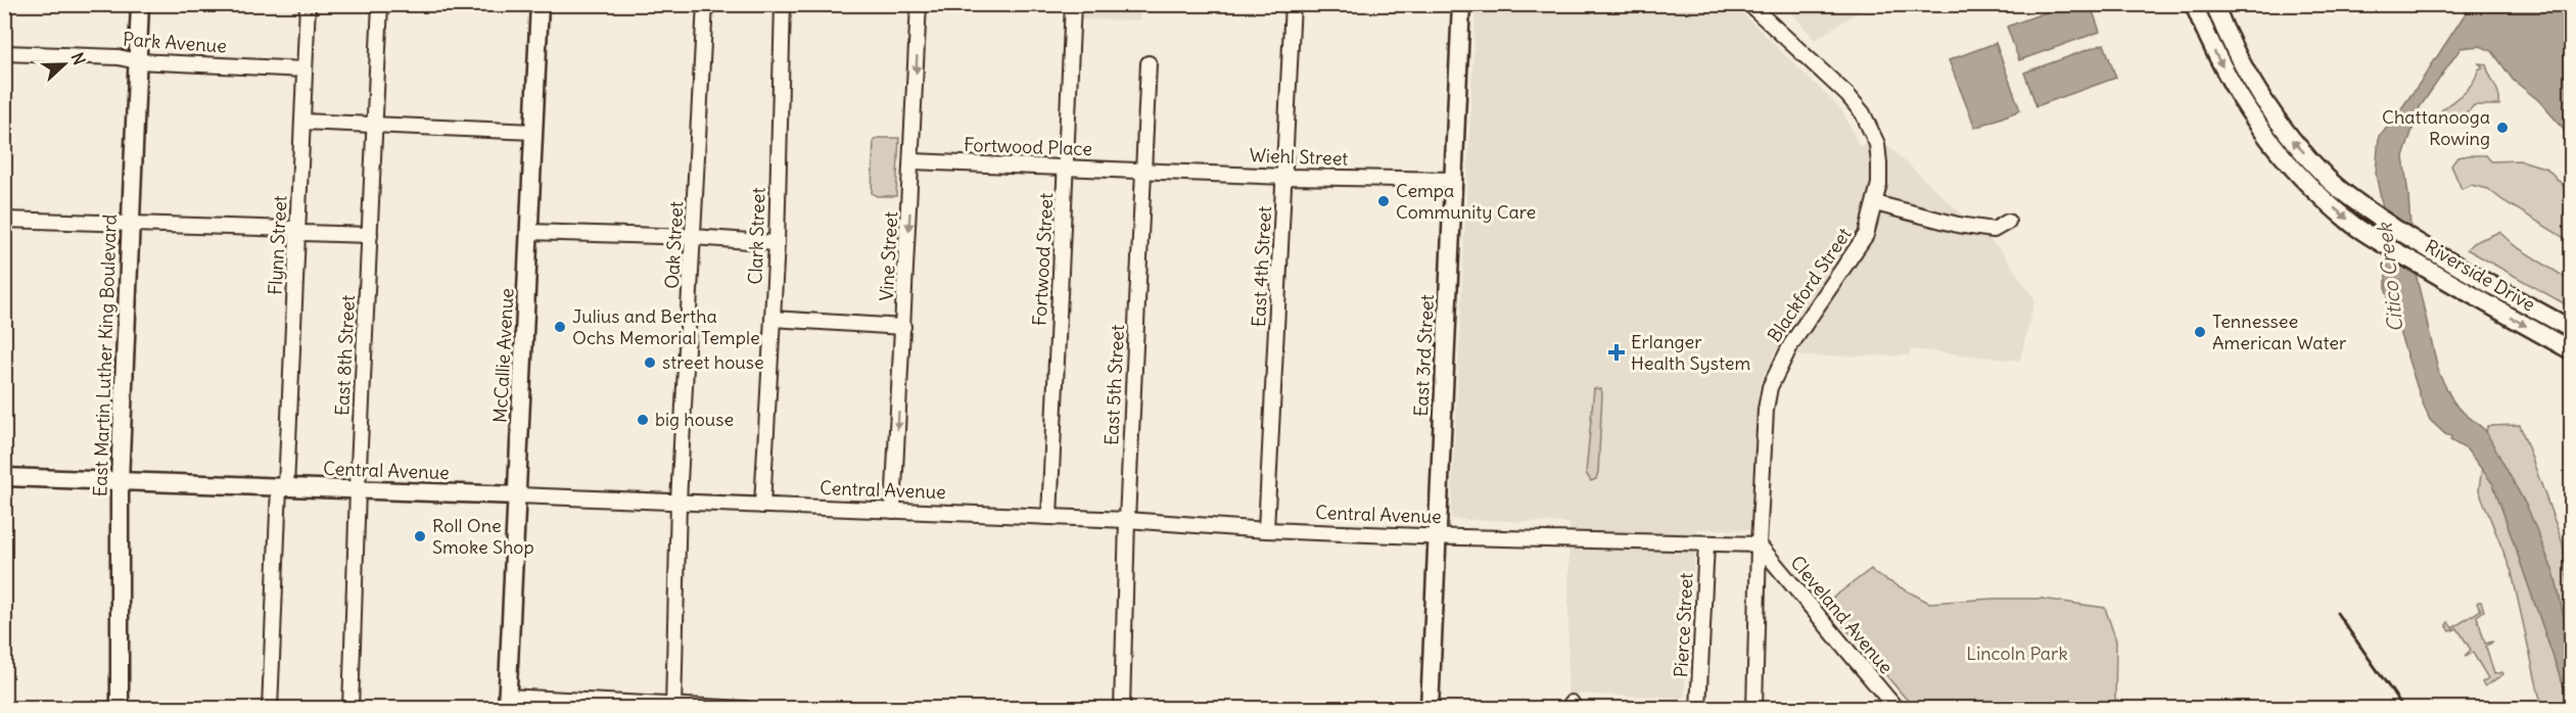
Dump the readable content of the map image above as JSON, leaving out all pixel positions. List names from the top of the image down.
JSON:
{
  "streets": {
    "main road": [
      "Riverside Drive",
      "East Martin Luther King Boulevard",
      "McCallie Avenue",
      "East 3rd Street",
      "Central Avenue"
    ],
    "street": [
      "Park Avenue",
      "Fortwood Place",
      "Wiehl Street",
      "Clark Street",
      "Flynn Street",
      "Oak Street",
      "Vine Street",
      "Fortwood Street",
      "East 4th Street",
      "Blackford Street",
      "East 8th Street",
      "East 5th Street",
      "Cleveland Avenue",
      "Pierce Street"
    ]
  },
  "crossings": [
    ["Park Avenue", "Flynn Street"],
    ["Park Avenue", "East Martin Luther King Boulevard"],
    ["Fortwood Place", "Wiehl Street"],
    ["Fortwood Place", "Vine Street"],
    ["Fortwood Place", "Fortwood Street"],
    ["Fortwood Place", "East 5th Street"],
    ["Wiehl Street", "East 4th Street"],
    ["Wiehl Street", "East 3rd Street"],
    ["Wiehl Street", "East 5th Street"],
    ["Clark Street", "Central Avenue"],
    ["Flynn Street", "Central Avenue"],
    ["Oak Street", "Central Avenue"],
    ["Vine Street", "Central Avenue"],
    ["Fortwood Street", "Central Avenue"],
    ["East 4th Street", "Central Avenue"],
    ["Blackford Street", "Central Avenue"],
    ["Blackford Street", "Cleveland Avenue"],
    ["East Martin Luther King Boulevard", "Central Avenue"],
    ["East 8th Street", "Central Avenue"],
    ["McCallie Avenue", "Central Avenue"],
    ["East 3rd Street", "Central Avenue"],
    ["East 5th Street", "Central Avenue"],
    ["Central Avenue", "Cleveland Avenue"],
    ["Central Avenue", "Pierce Street"]
  ],
  "one_way": ["Vine Street"],
  "water": ["Citico Creek"],
  "parks": ["Lincoln Park"],
  "places": {
    "other": [
      "Chattanooga Rowing",
      "Cempa Community Care",
      "Julius and Bertha Ochs Memorial Temple",
      "Tennessee American Water",
      "street house",
      "big house",
      "Roll One Smoke Shop"
    ],
    "health": ["Erlanger Health System"]
  },
  "north": "right"
}
